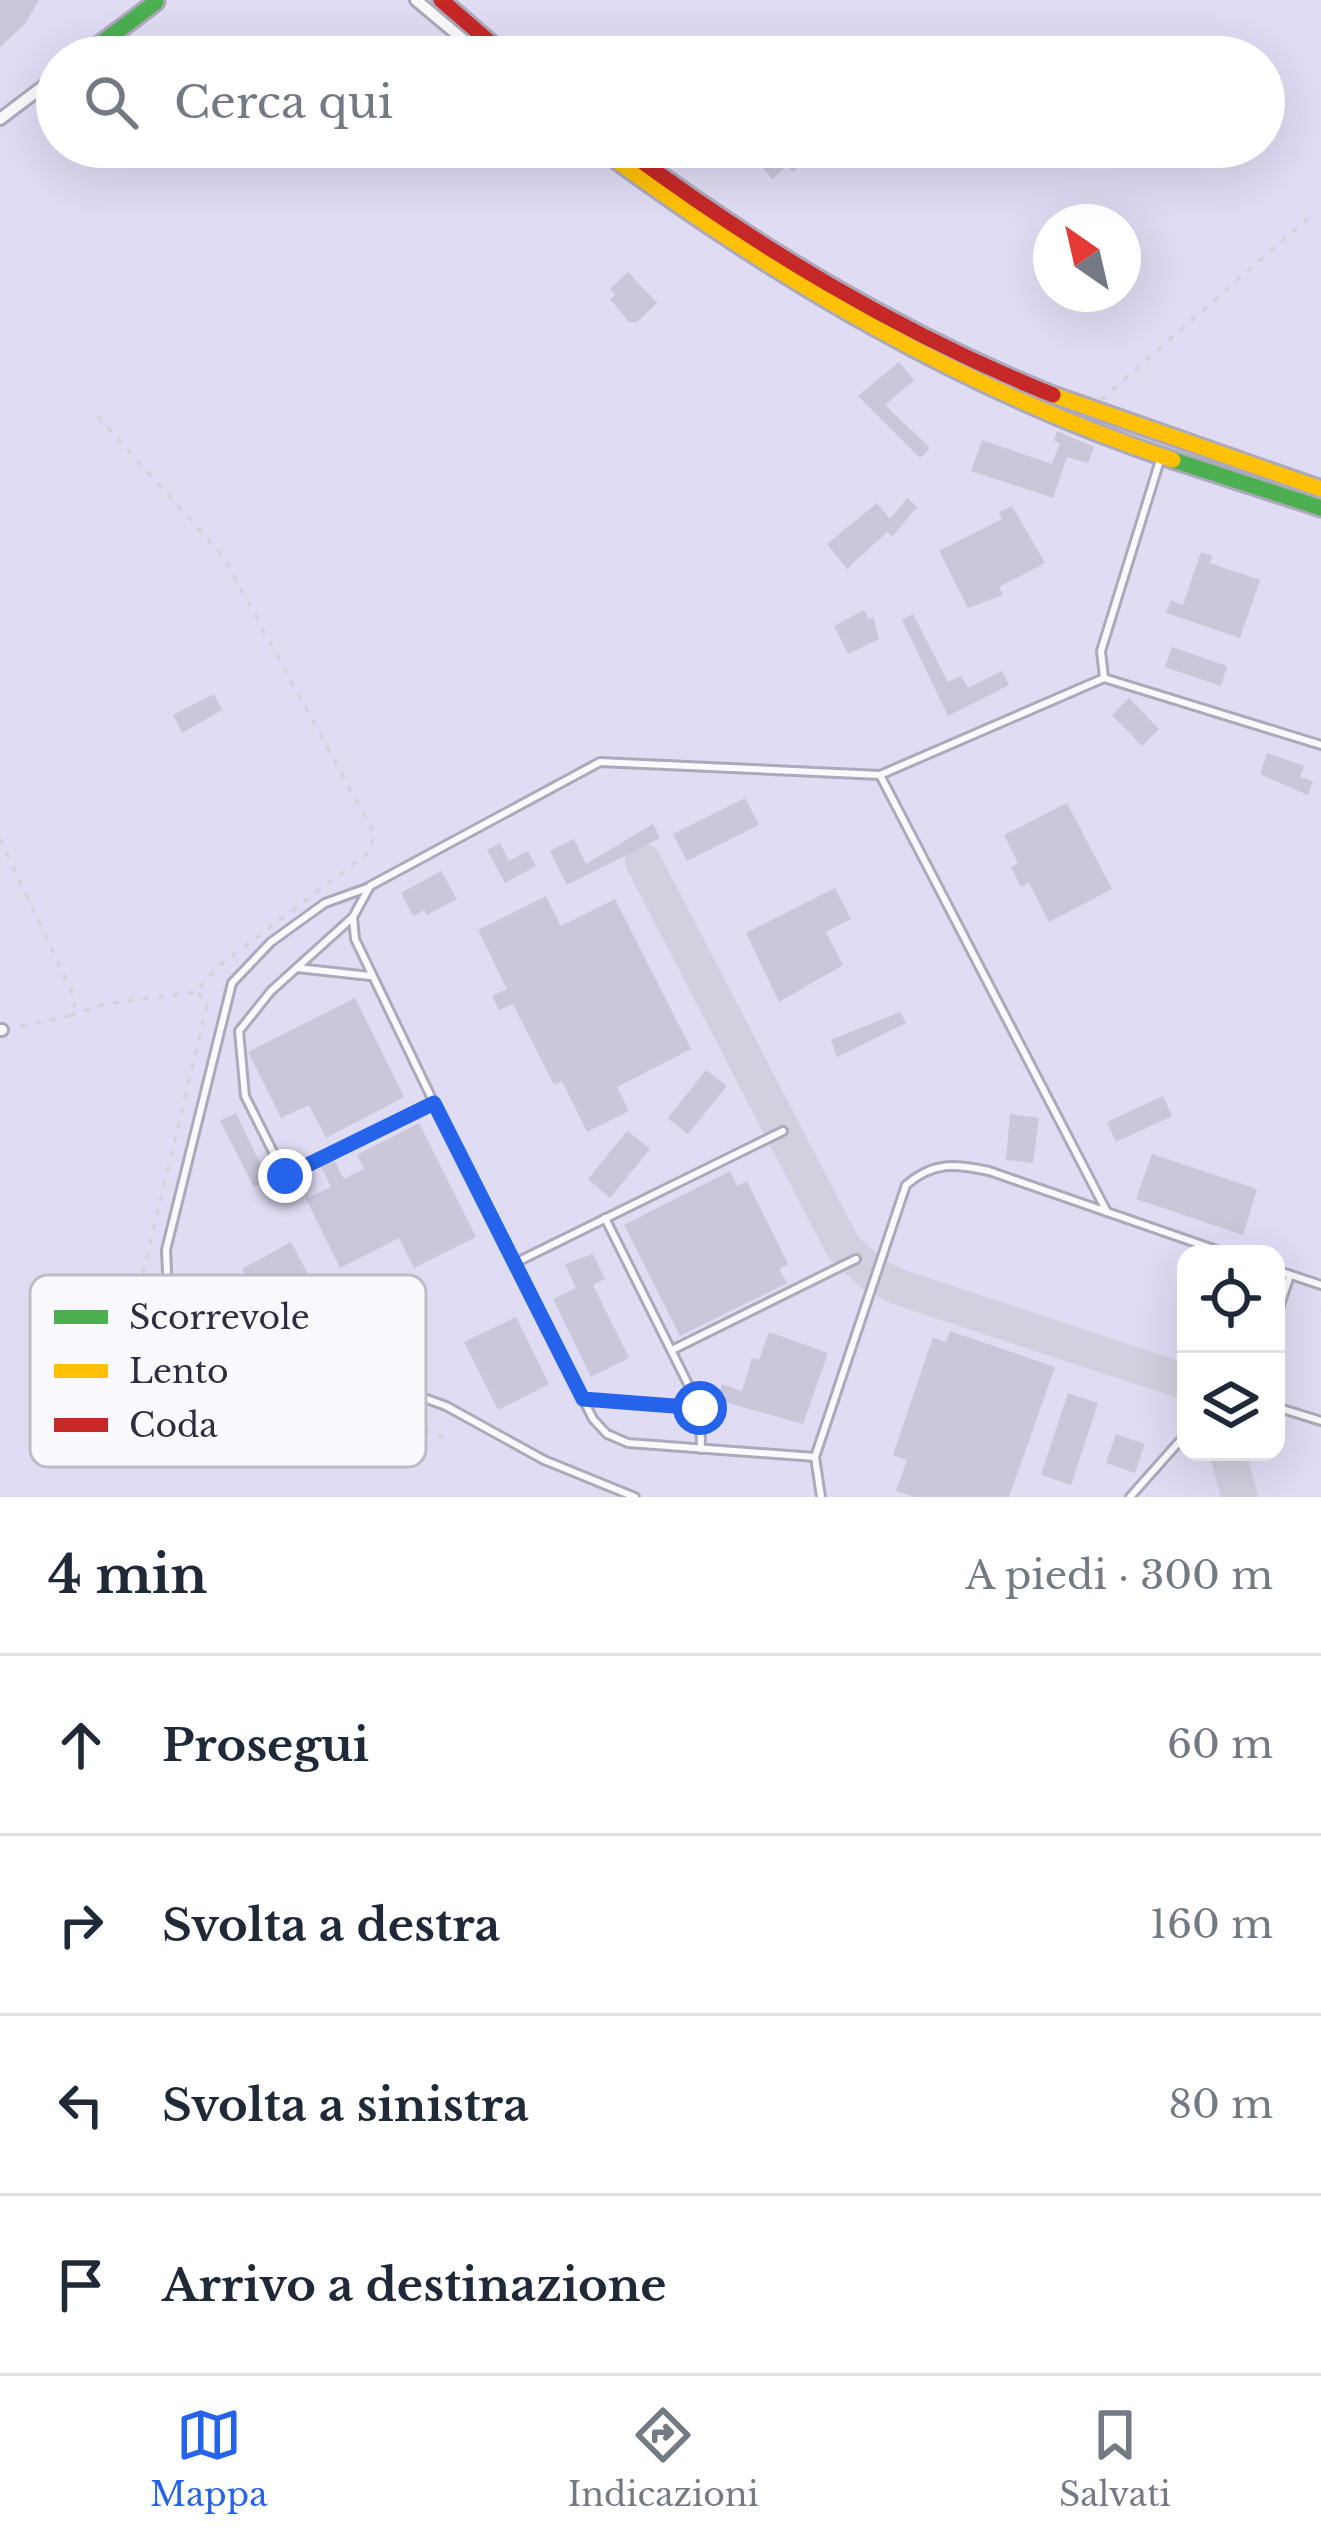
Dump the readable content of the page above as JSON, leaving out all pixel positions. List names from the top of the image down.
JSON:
{
  "legend": ["Scorrevole", "Lento", "Coda"],
  "north": "top left",
  "page": {
    "search": "Cerca qui",
    "heading": ["4 min", "A piedi · 300 m"],
    "list": [
      ["Prosegui", "60 m"],
      ["Svolta a destra", "160 m"],
      ["Svolta a sinistra", "80 m"],
      "Arrivo a destinazione"
    ],
    "nav": ["Mappa", "Indicazioni", "Salvati"]
  }
}
